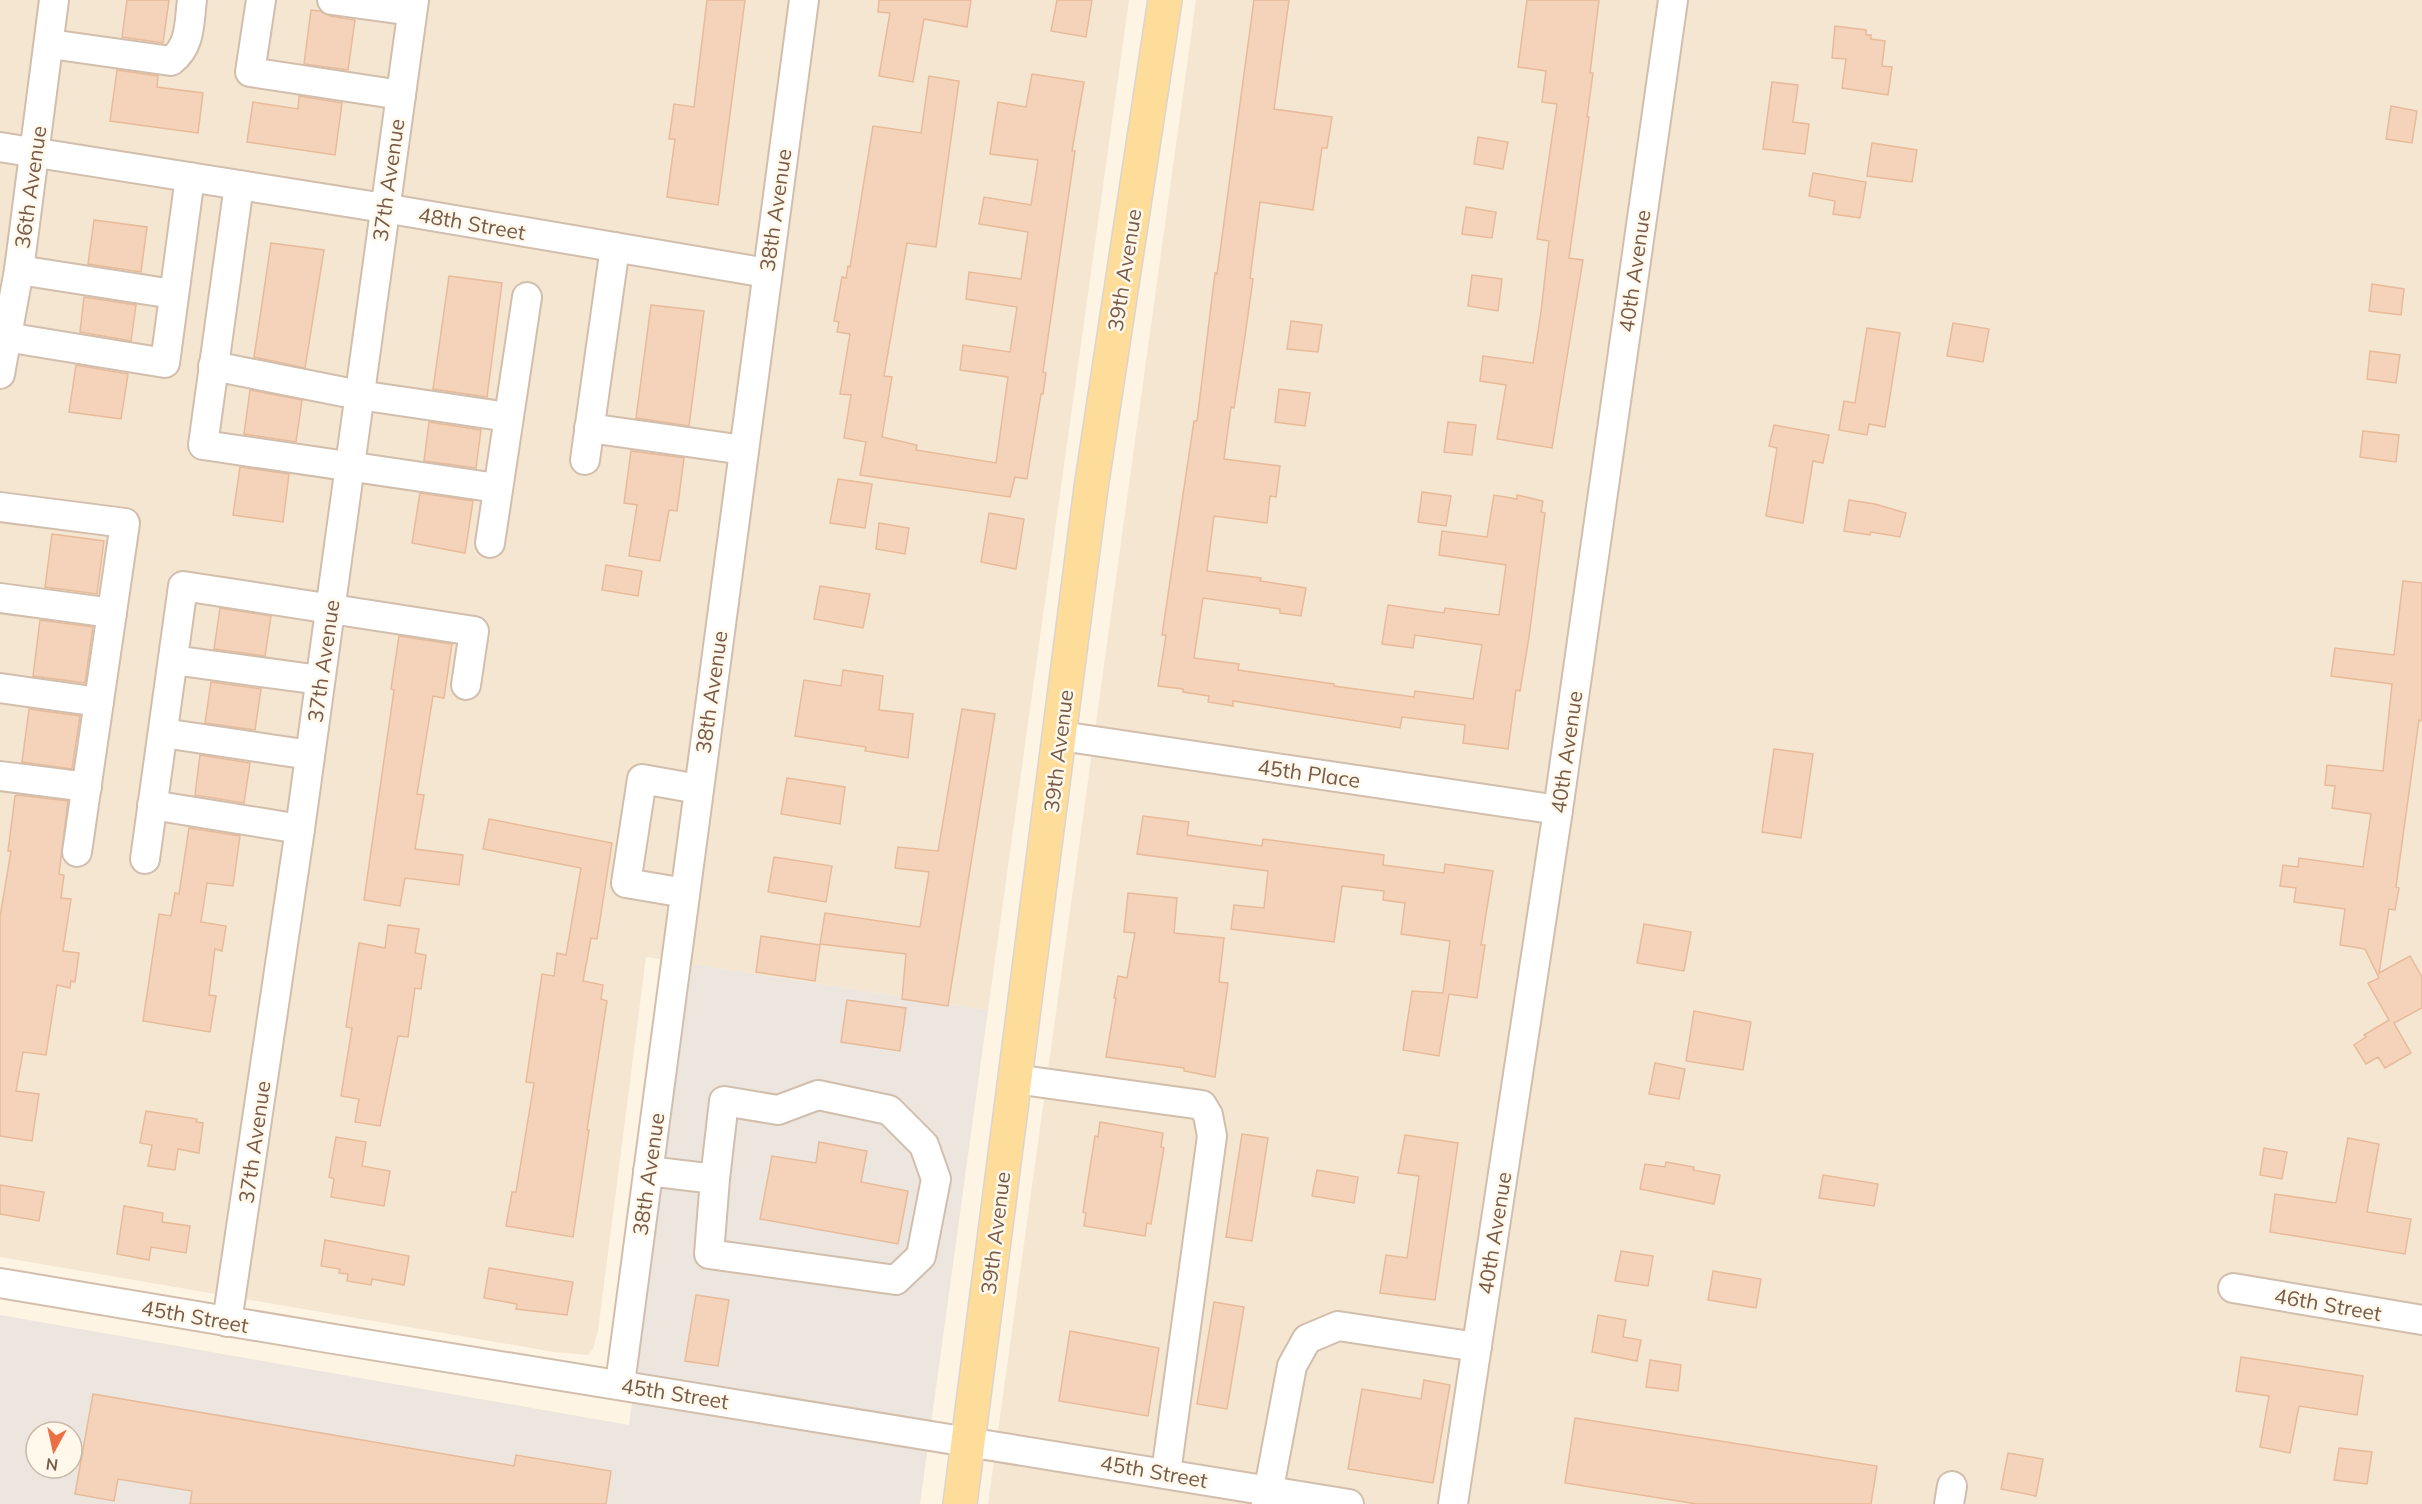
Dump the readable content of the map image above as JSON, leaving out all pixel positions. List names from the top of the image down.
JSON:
{
  "streets": {
    "main road": ["39th Avenue"],
    "street": [
      "37th Avenue",
      "36th Avenue",
      "38th Avenue",
      "48th Street",
      "40th Avenue",
      "45th Place",
      "46th Street",
      "45th Street"
    ]
  },
  "crossings": [
    ["37th Avenue", "48th Street"],
    ["37th Avenue", "45th Street"],
    ["36th Avenue", "48th Street"],
    ["38th Avenue", "48th Street"],
    ["38th Avenue", "45th Street"],
    ["39th Avenue", "45th Place"],
    ["39th Avenue", "45th Street"],
    ["40th Avenue", "45th Place"]
  ],
  "north": "bottom"
}
